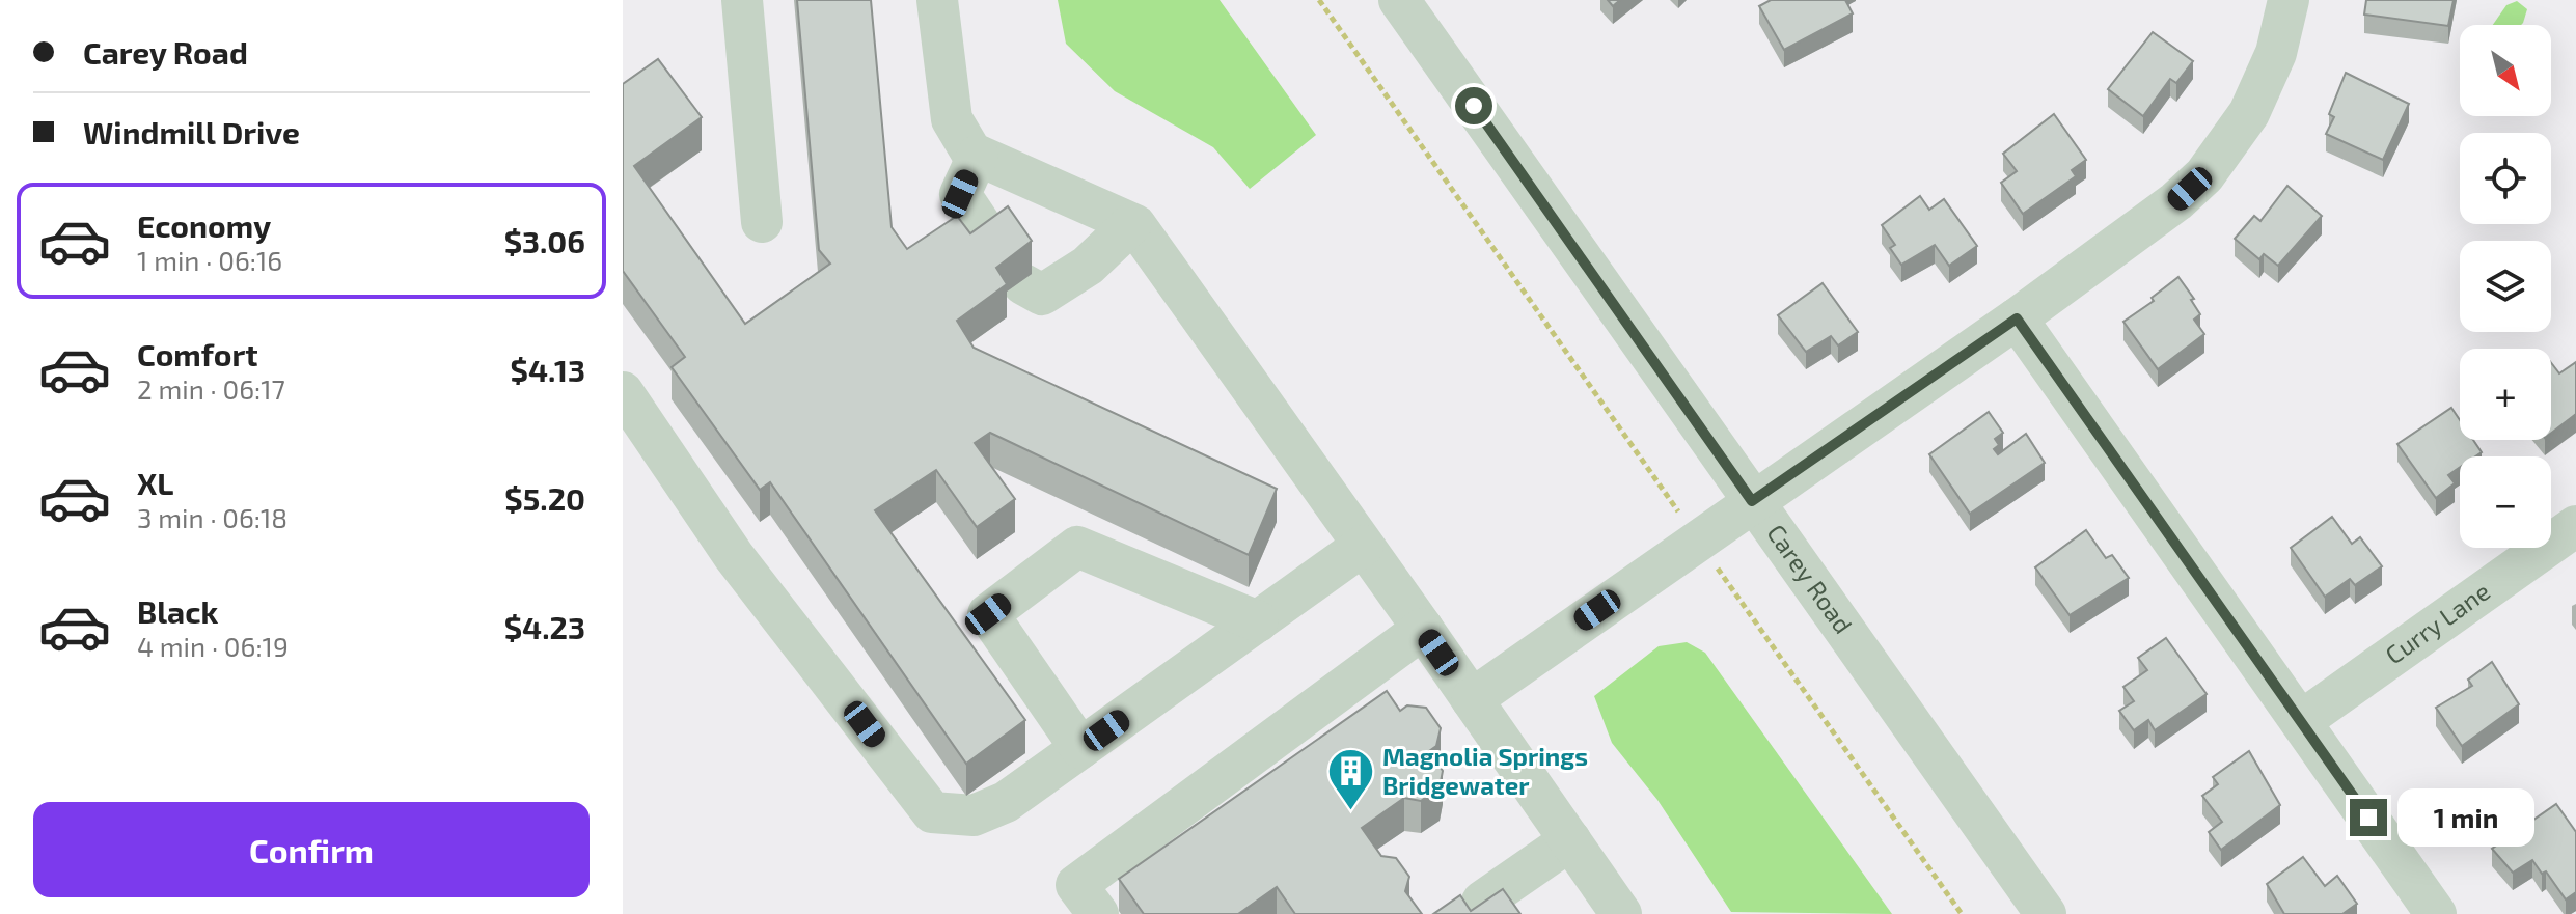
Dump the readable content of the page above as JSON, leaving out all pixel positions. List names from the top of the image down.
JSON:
{
  "streets": {
    "street": ["Carey Road", "Curry Lane"]
  },
  "places": {
    "building": ["Magnolia Springs Bridgewater"]
  },
  "north": "bottom right",
  "page": {
    "banner": ["Carey Road", "Windmill Drive"],
    "map_buttons": ["+", "−"],
    "list": [
      {
        "name": "Economy",
        "note": "1 min · 06:16",
        "value": "$3.06"
      },
      {
        "name": "Comfort",
        "note": "2 min · 06:17",
        "value": "$4.13"
      },
      {
        "name": "XL",
        "note": "3 min · 06:18",
        "value": "$5.20"
      },
      {
        "name": "Black",
        "note": "4 min · 06:19",
        "value": "$4.23"
      }
    ],
    "buttons": "Confirm",
    "bubble": "1 min"
  }
}
